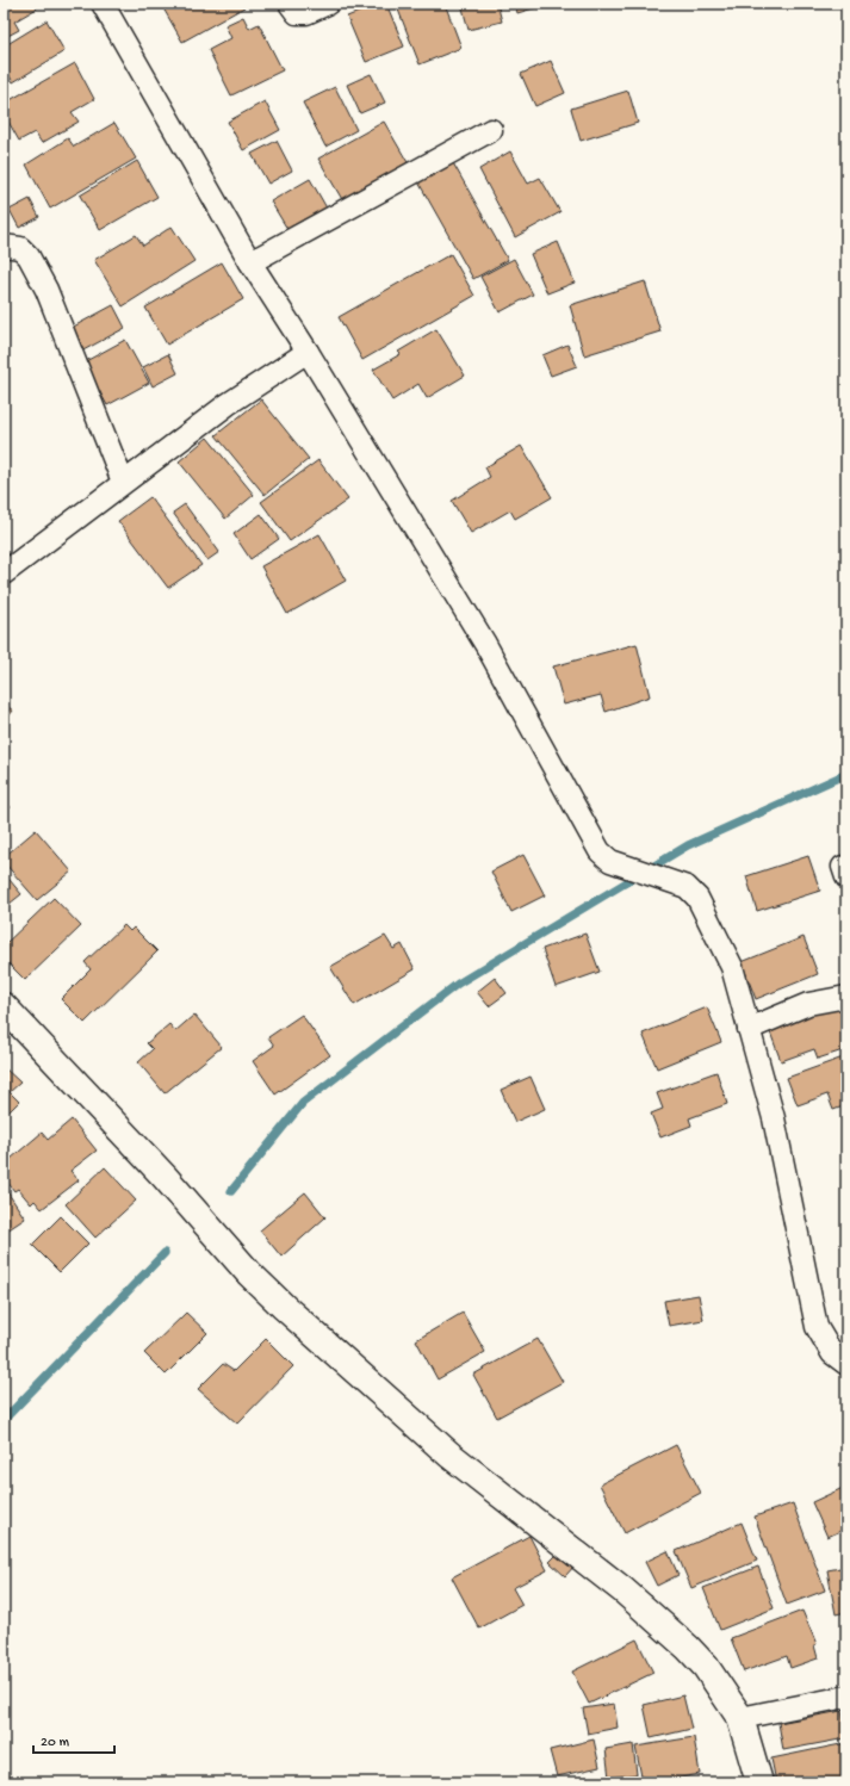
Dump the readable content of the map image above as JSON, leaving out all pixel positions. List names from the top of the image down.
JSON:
{
  "scale_bar": "20 m"
}
